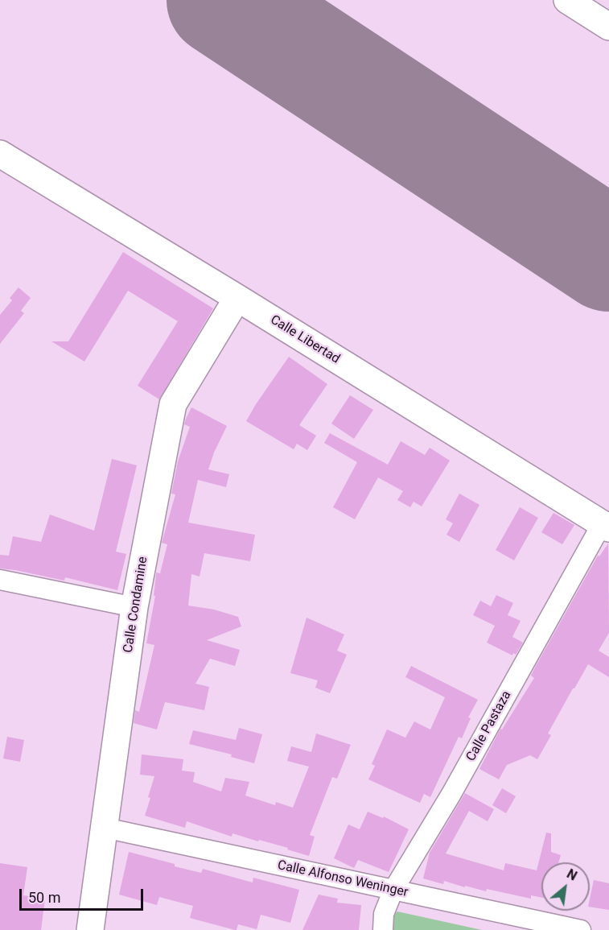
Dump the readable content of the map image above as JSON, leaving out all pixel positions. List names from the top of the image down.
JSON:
{
  "streets": {
    "street": [
      "Calle Libertad",
      "Calle Condamine",
      "Calle Pastaza",
      "Calle Alfonso Weninger"
    ]
  },
  "crossings": [
    ["Calle Libertad", "Calle Condamine"],
    ["Calle Libertad", "Calle Pastaza"],
    ["Calle Condamine", "Calle Alfonso Weninger"],
    ["Calle Pastaza", "Calle Alfonso Weninger"]
  ],
  "scale_bar": "50 m",
  "north": "top right"
}
